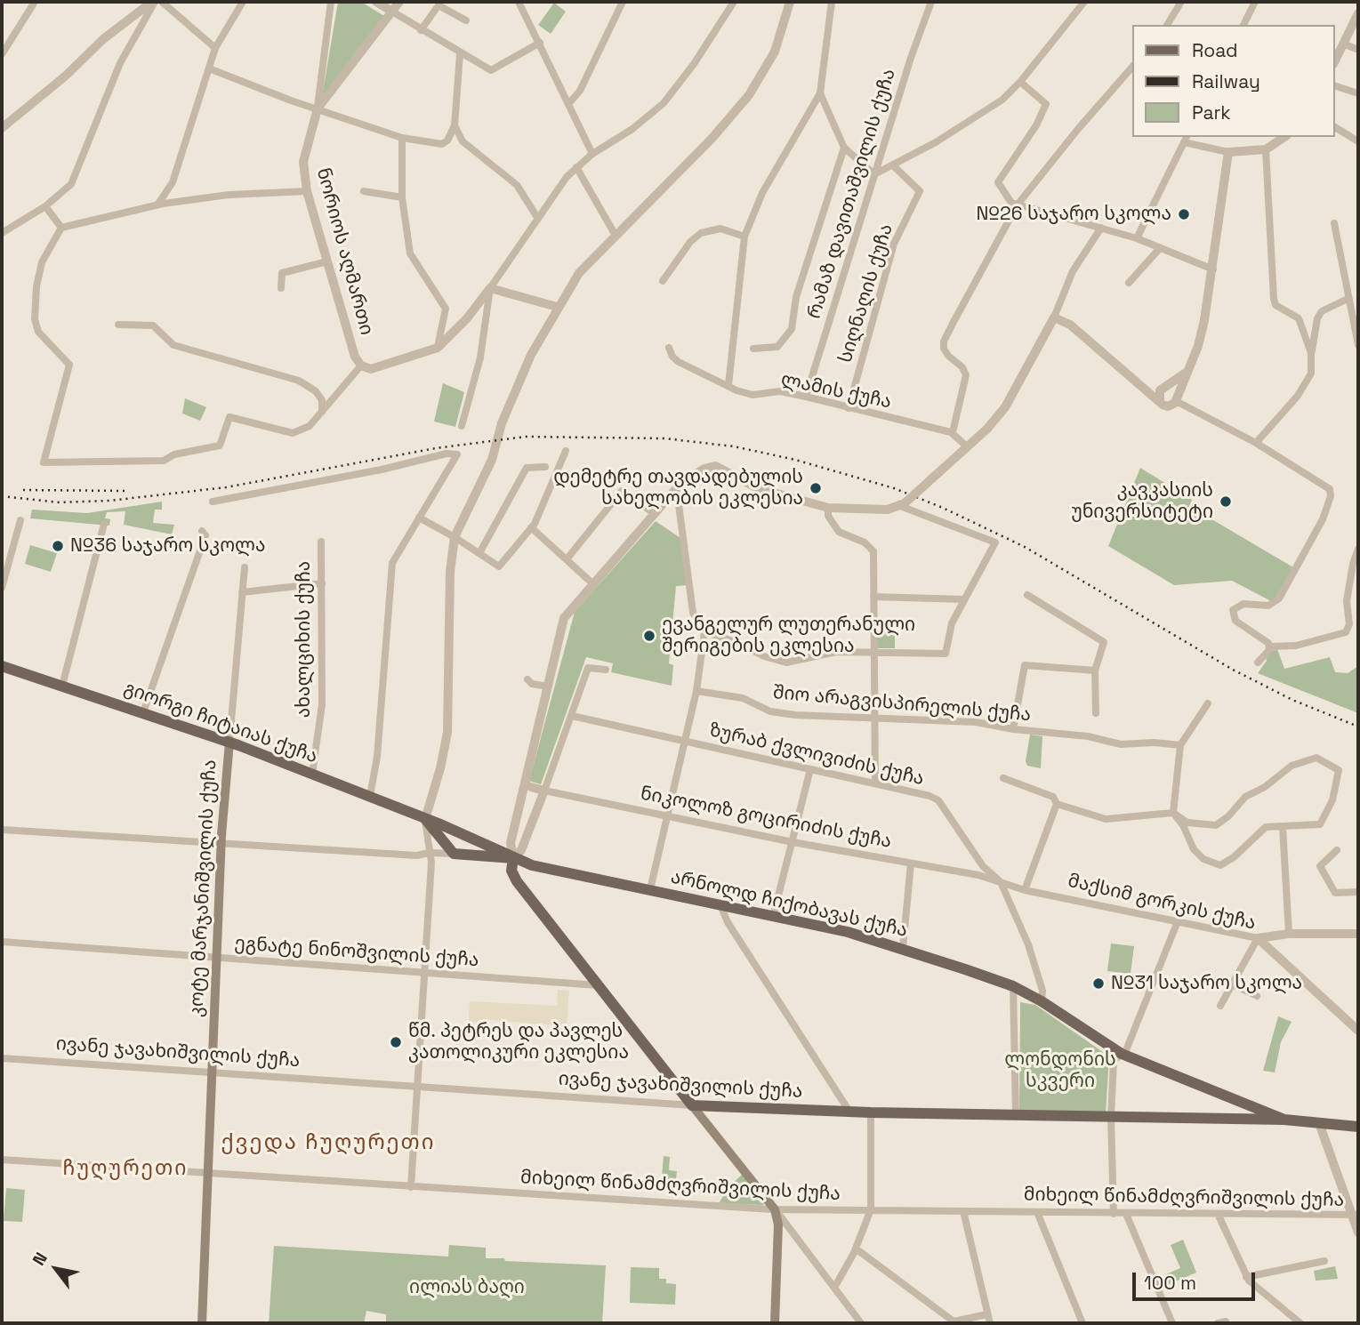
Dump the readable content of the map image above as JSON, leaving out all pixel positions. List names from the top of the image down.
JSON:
{
  "streets": {
    "main road": [
      "გიორგი ჩიტაიას ქუჩა",
      "კოტე მარჯანიშვილის ქუჩა",
      "არნოლდ ჩიქობავას ქუჩა",
      "ივანე ჯავახიშვილის ქუჩა"
    ],
    "street": [
      "რამაზ დავითაშვილის ქუჩა",
      "ნორიოს აღმართი",
      "სიღნაღის ქუჩა",
      "ლამის ქუჩა",
      "ახალციხის ქუჩა",
      "შიო არაგვისპირელის ქუჩა",
      "ზურაბ ქვლივიძის ქუჩა",
      "ნიკოლოზ გოცირიძის ქუჩა",
      "მაქსიმ გორკის ქუჩა",
      "ეგნატე ნინოშვილის ქუჩა",
      "მიხეილ წინამძღვრიშვილის ქუჩა"
    ]
  },
  "crossings": [
    ["რამაზ დავითაშვილის ქუჩა", "ლამის ქუჩა"],
    ["სიღნაღის ქუჩა", "ლამის ქუჩა"],
    ["ახალციხის ქუჩა", "გიორგი ჩიტაიას ქუჩა"],
    ["გიორგი ჩიტაიას ქუჩა", "კოტე მარჯანიშვილის ქუჩა"],
    ["გიორგი ჩიტაიას ქუჩა", "არნოლდ ჩიქობავას ქუჩა"],
    ["ზურაბ ქვლივიძის ქუჩა", "ნიკოლოზ გოცირიძის ქუჩა"],
    ["ზურაბ ქვლივიძის ქუჩა", "მაქსიმ გორკის ქუჩა"],
    ["ზურაბ ქვლივიძის ქუჩა", "არნოლდ ჩიქობავას ქუჩა"],
    ["ნიკოლოზ გოცირიძის ქუჩა", "მაქსიმ გორკის ქუჩა"],
    ["კოტე მარჯანიშვილის ქუჩა", "ეგნატე ნინოშვილის ქუჩა"],
    ["კოტე მარჯანიშვილის ქუჩა", "ივანე ჯავახიშვილის ქუჩა"],
    ["კოტე მარჯანიშვილის ქუჩა", "მიხეილ წინამძღვრიშვილის ქუჩა"],
    ["არნოლდ ჩიქობავას ქუჩა", "ივანე ჯავახიშვილის ქუჩა"]
  ],
  "districts": ["ქვედა ჩუღურეთი", "ჩუღურეთი"],
  "parks": ["ლონდონის სკვერი", "ილიას ბაღი"],
  "places": [
    "№26 საჯარო სკოლა",
    "დემეტრე თავდადებულის სახელობის ეკლესია",
    "კავკასიის უნივერსიტეტი",
    "№36 საჯარო სკოლა",
    "ევანგელურ ლუთერანული შერიგების ეკლესია",
    "№31 საჯარო სკოლა",
    "წმ. პეტრეს და პავლეს კათოლიკური ეკლესია"
  ],
  "legend": ["Road", "Railway", "Park"],
  "scale_bar": "100 m",
  "north": "top left"
}
